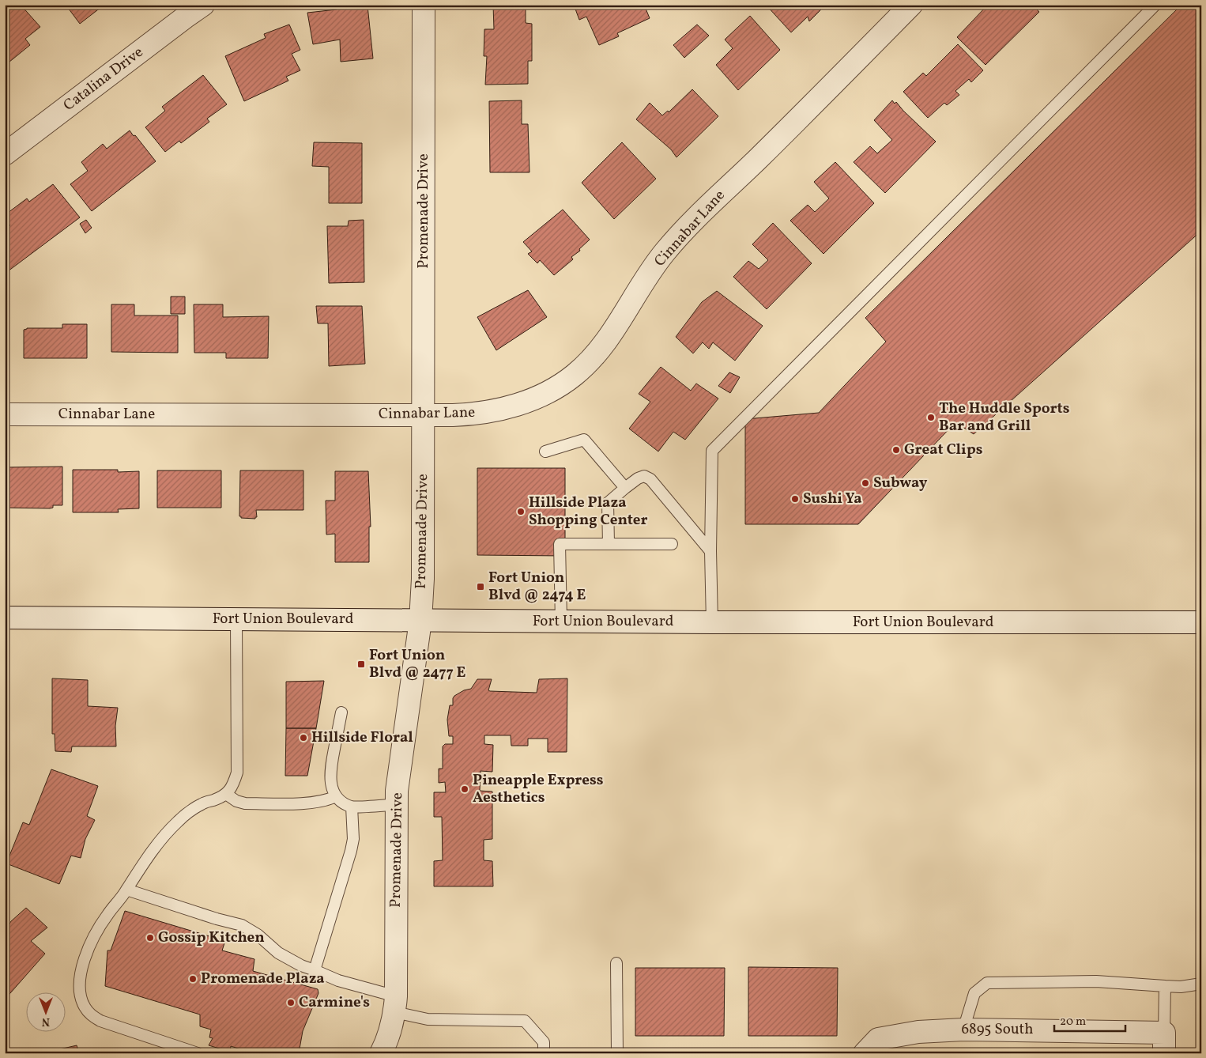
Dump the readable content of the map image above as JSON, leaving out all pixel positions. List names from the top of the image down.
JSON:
{
  "streets": {
    "street": [
      "Catalina Drive",
      "Promenade Drive",
      "Cinnabar Lane",
      "Fort Union Boulevard",
      "6895 South"
    ]
  },
  "crossings": [
    ["Promenade Drive", "Cinnabar Lane"],
    ["Promenade Drive", "Fort Union Boulevard"]
  ],
  "places": {
    "other": [
      "The Huddle Sports Bar and Grill",
      "Great Clips",
      "Subway",
      "Sushi Ya",
      "Hillside Plaza Shopping Center",
      "Hillside Floral",
      "Pineapple Express Aesthetics",
      "Gossip Kitchen",
      "Promenade Plaza",
      "Carmine's"
    ],
    "transit": ["Fort Union Blvd @ 2474 E", "Fort Union Blvd @ 2477 E"]
  },
  "scale_bar": "20 m",
  "north": "bottom"
}
